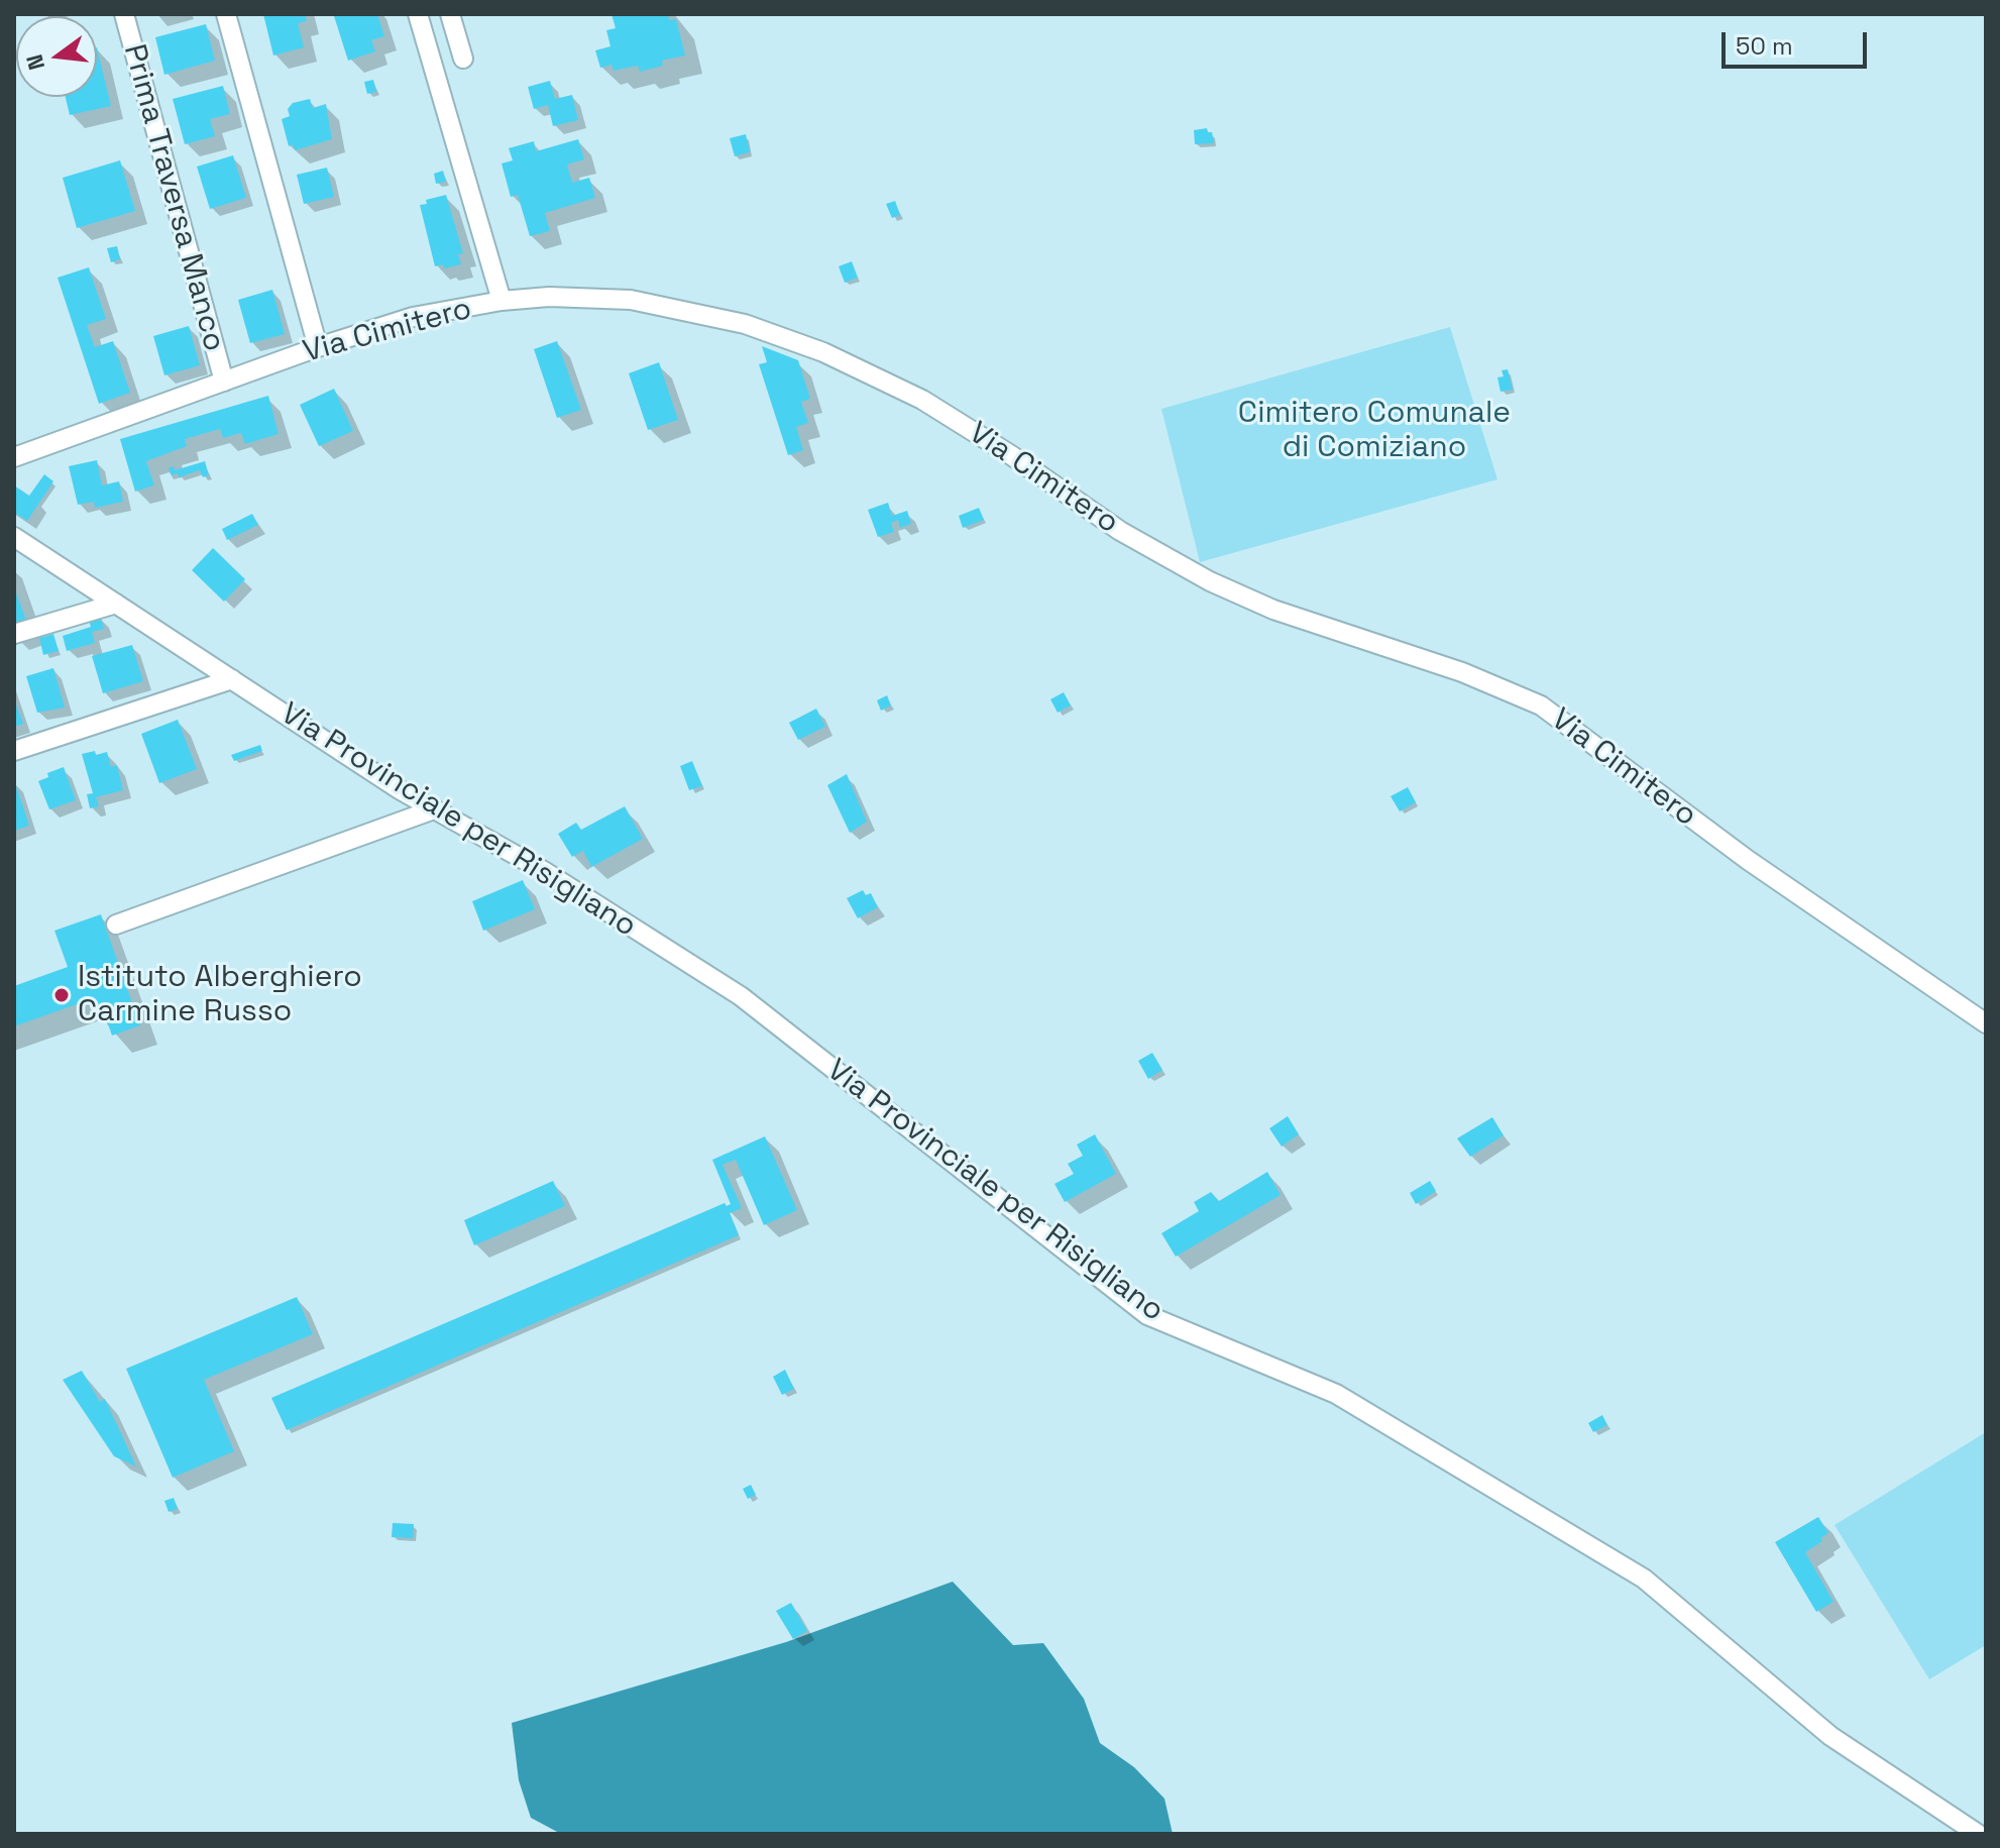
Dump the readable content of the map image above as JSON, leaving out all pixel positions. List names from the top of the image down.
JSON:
{
  "streets": {
    "street": ["Prima Traversa Manco", "Via Cimitero", "Via Provinciale per Risigliano"]
  },
  "crossings": [
    ["Prima Traversa Manco", "Via Cimitero"]
  ],
  "parks": ["Cimitero Comunale di Comiziano"],
  "places": ["Istituto Alberghiero Carmine Russo"],
  "scale_bar": "50 m",
  "north": "left"
}
